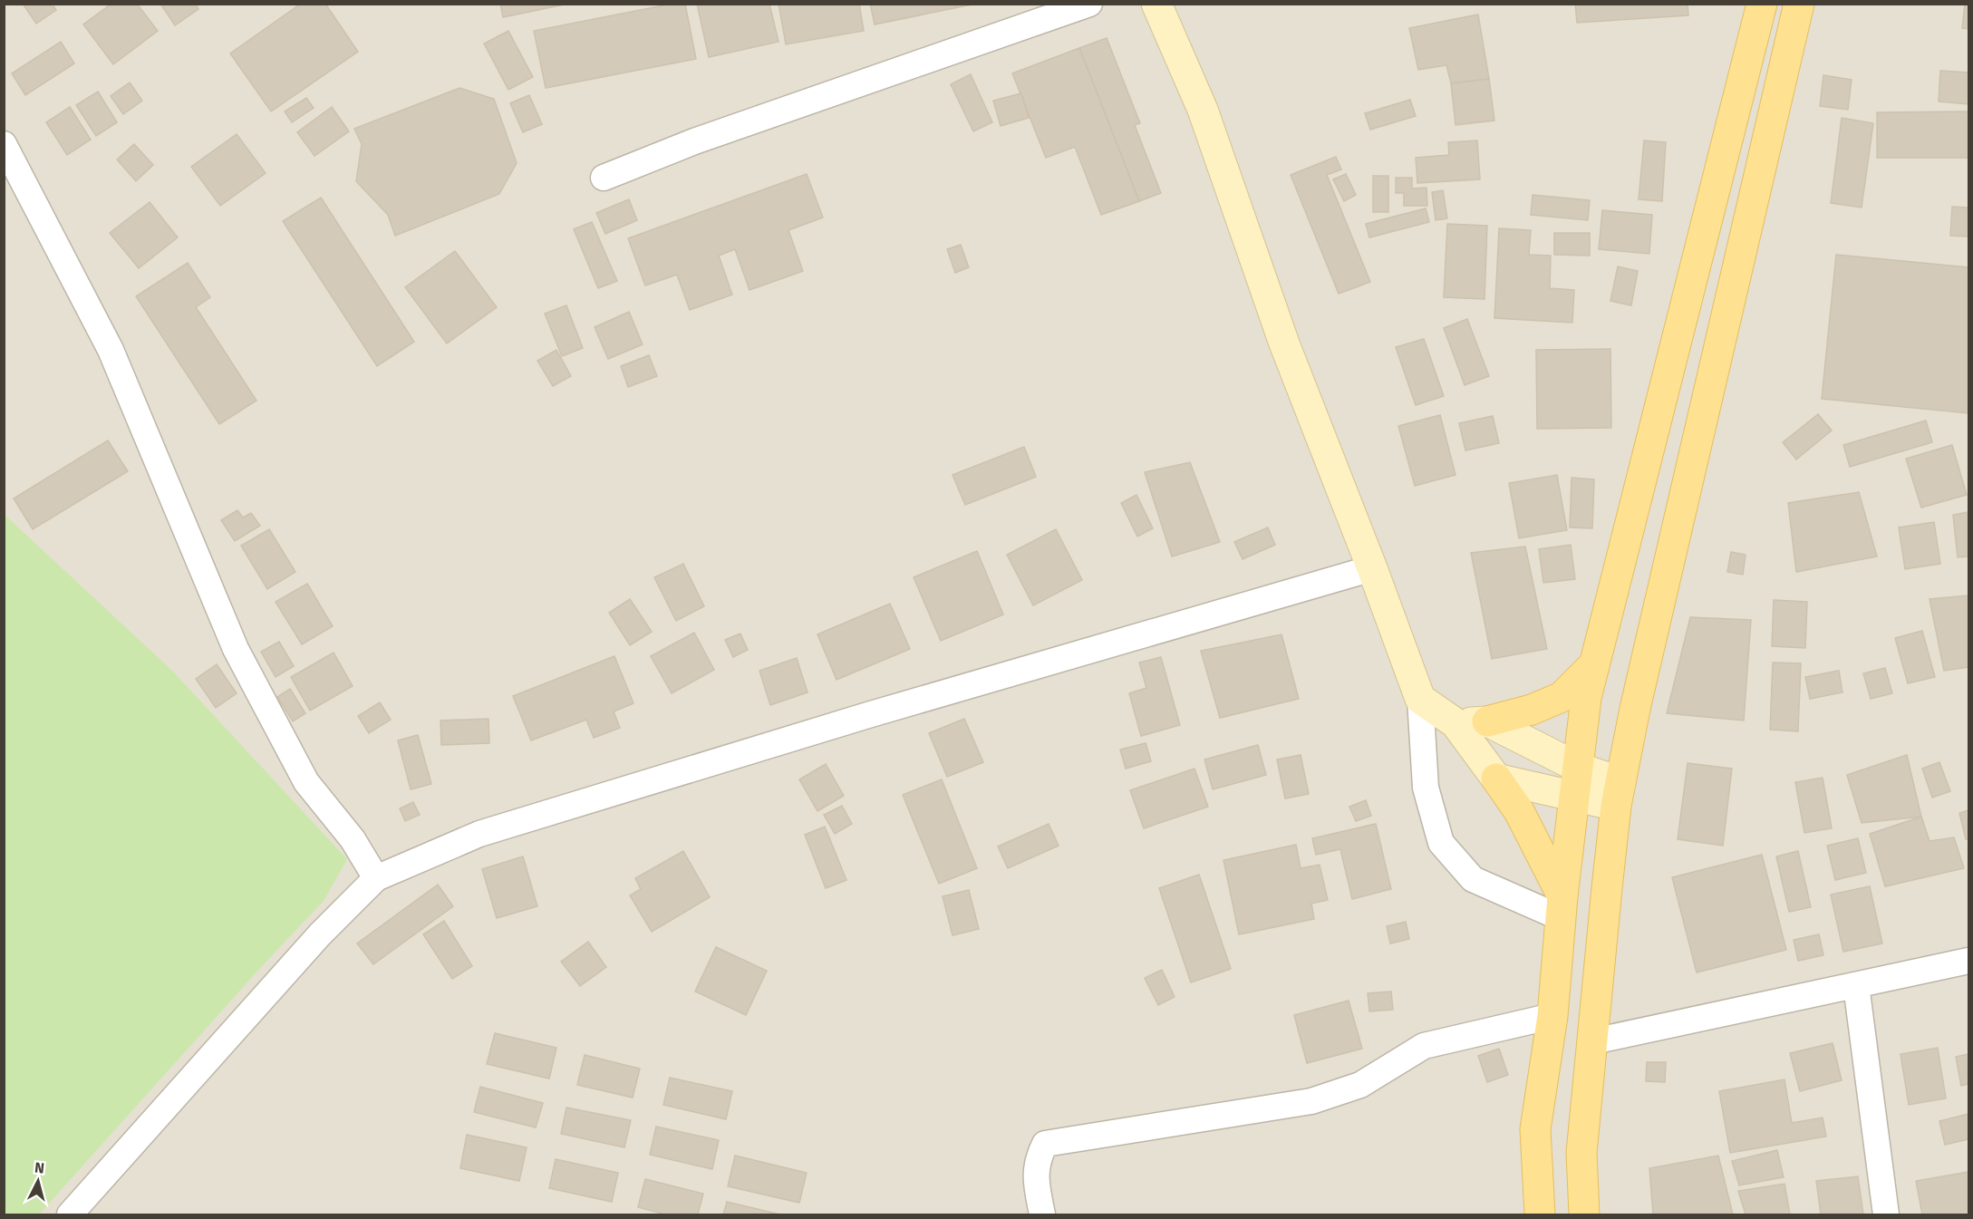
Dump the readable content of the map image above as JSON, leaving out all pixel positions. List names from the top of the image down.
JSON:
{
  "north": "top"
}
